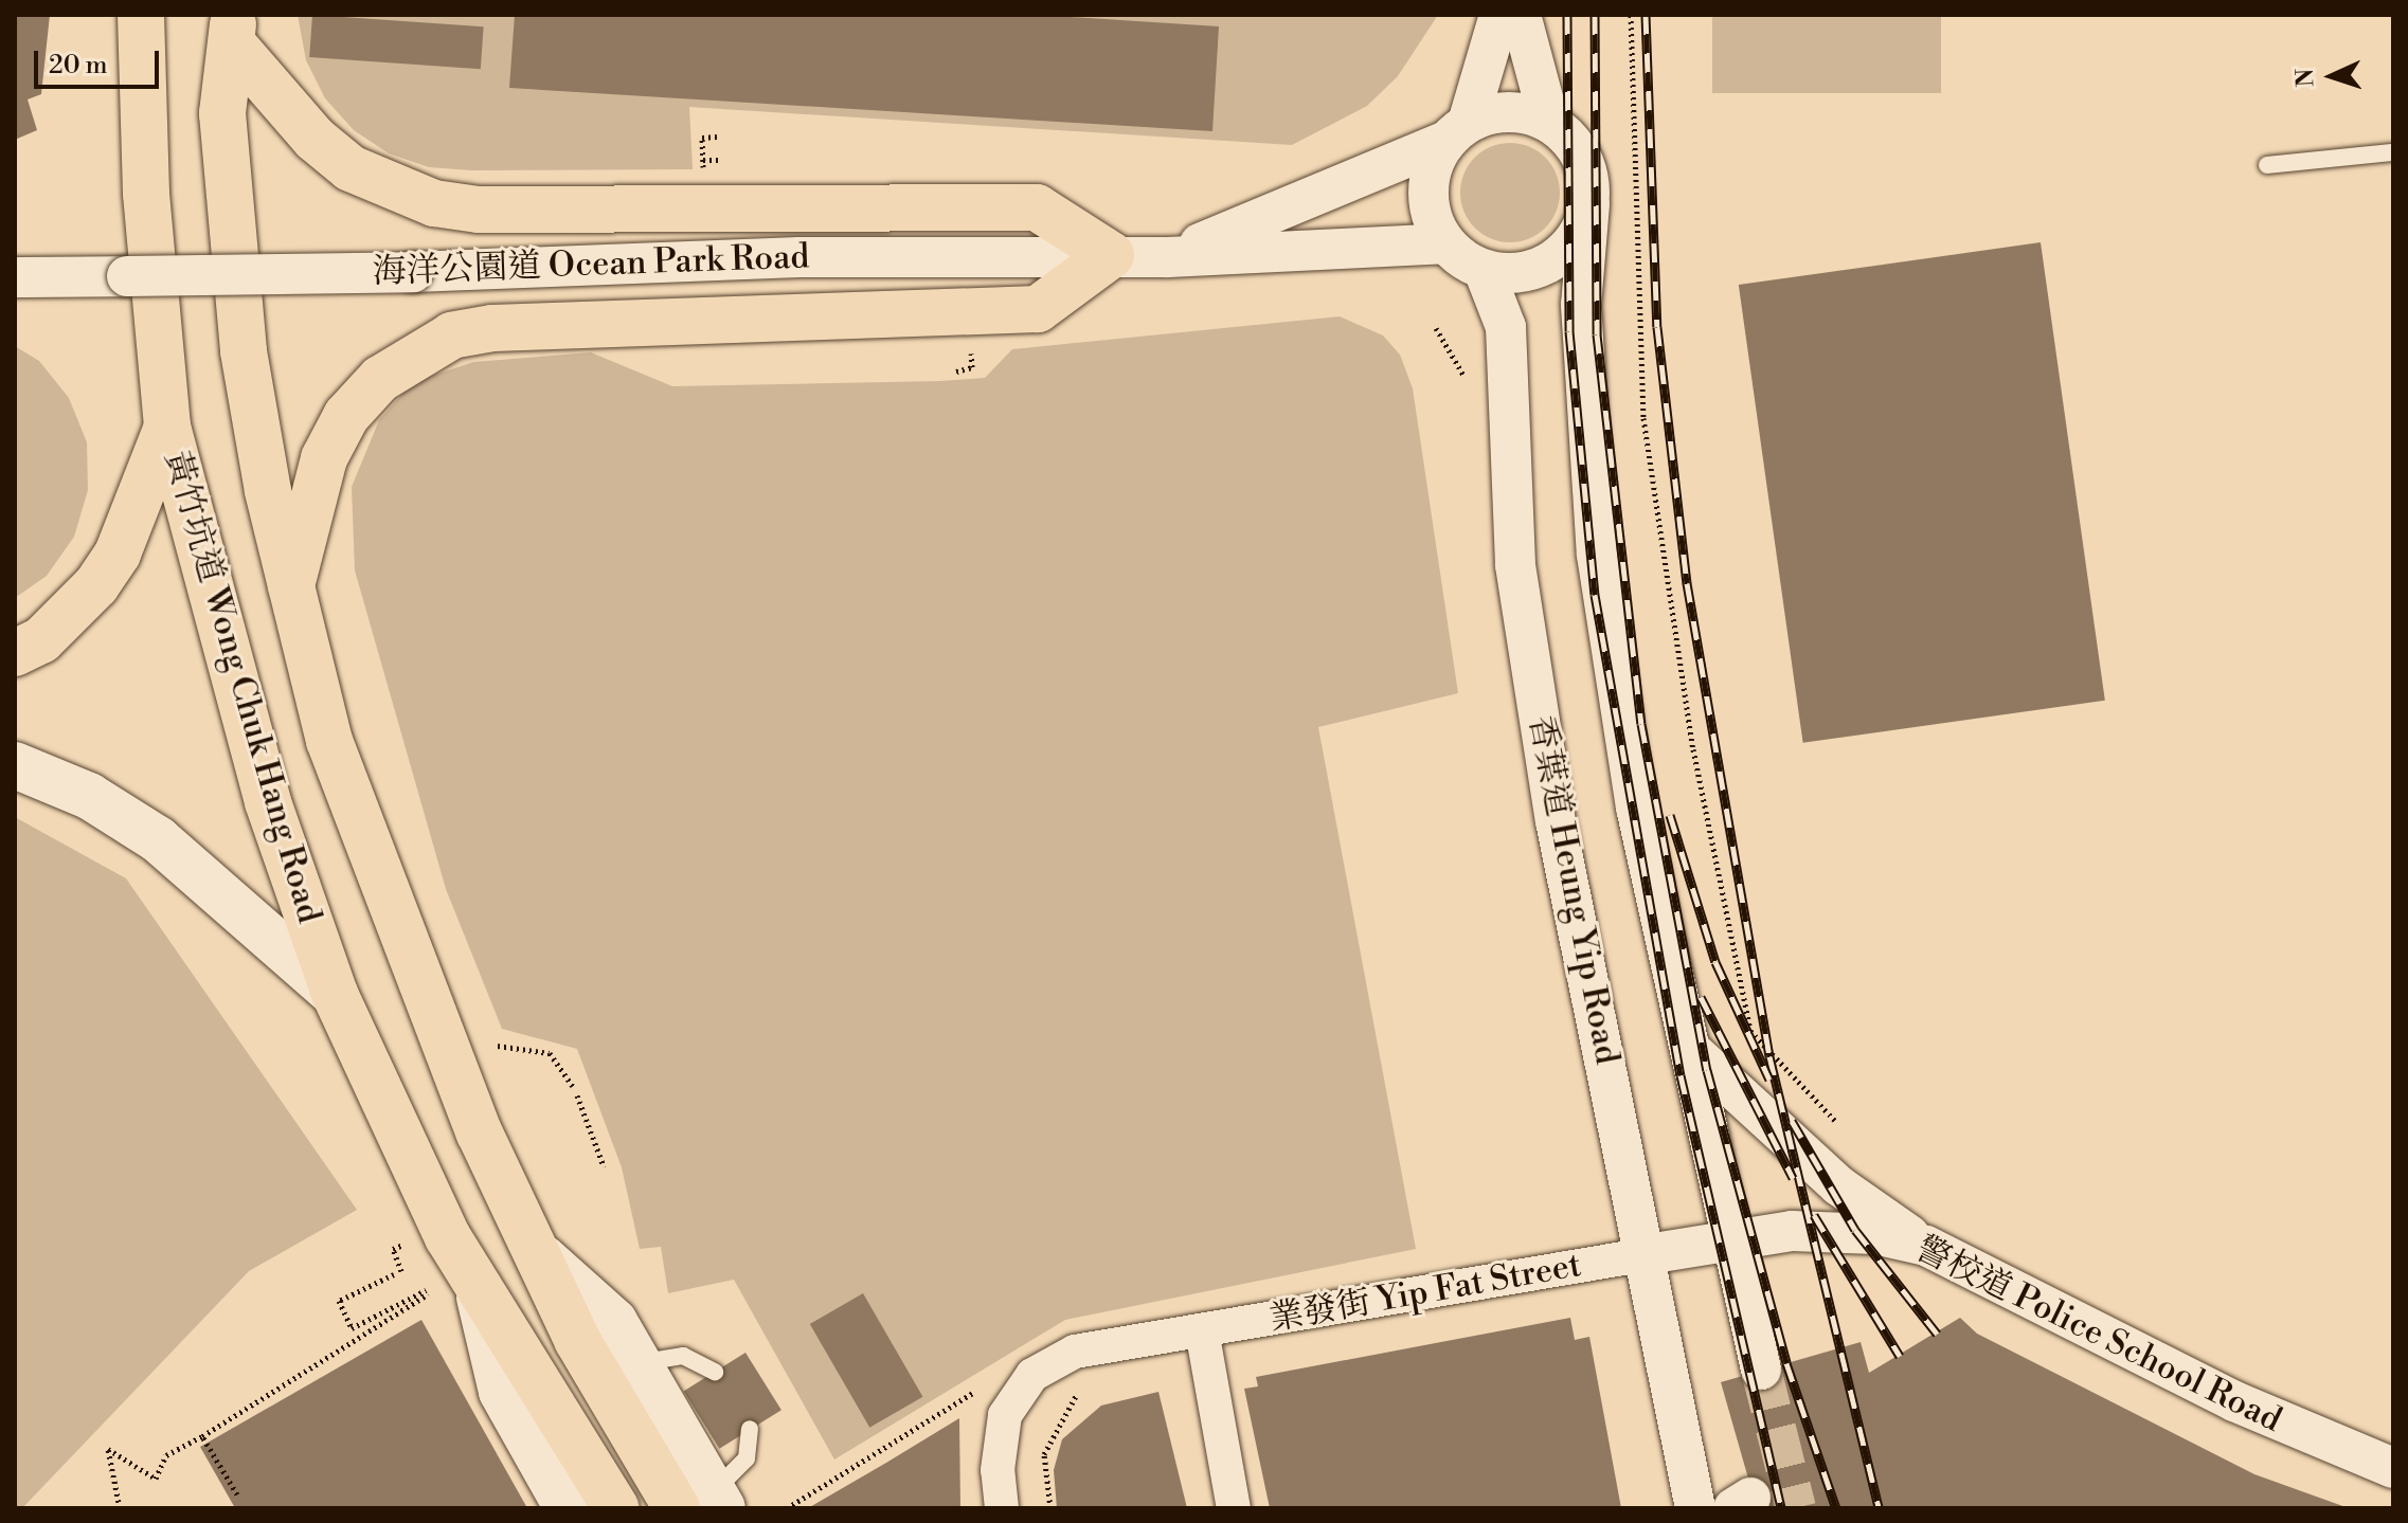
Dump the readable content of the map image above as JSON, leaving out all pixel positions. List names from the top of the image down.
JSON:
{
  "streets": {
    "highway": ["黃竹坑道 Wong Chuk Hang Road"],
    "street": [
      "海洋公園道 Ocean Park Road",
      "香葉道 Heung Yip Road",
      "業發街 Yip Fat Street",
      "警校道 Police School Road"
    ]
  },
  "crossings": [
    ["海洋公園道 Ocean Park Road", "香葉道 Heung Yip Road"],
    ["香葉道 Heung Yip Road", "業發街 Yip Fat Street"],
    ["香葉道 Heung Yip Road", "警校道 Police School Road"],
    ["業發街 Yip Fat Street", "警校道 Police School Road"]
  ],
  "scale_bar": "20 m",
  "north": "left"
}
